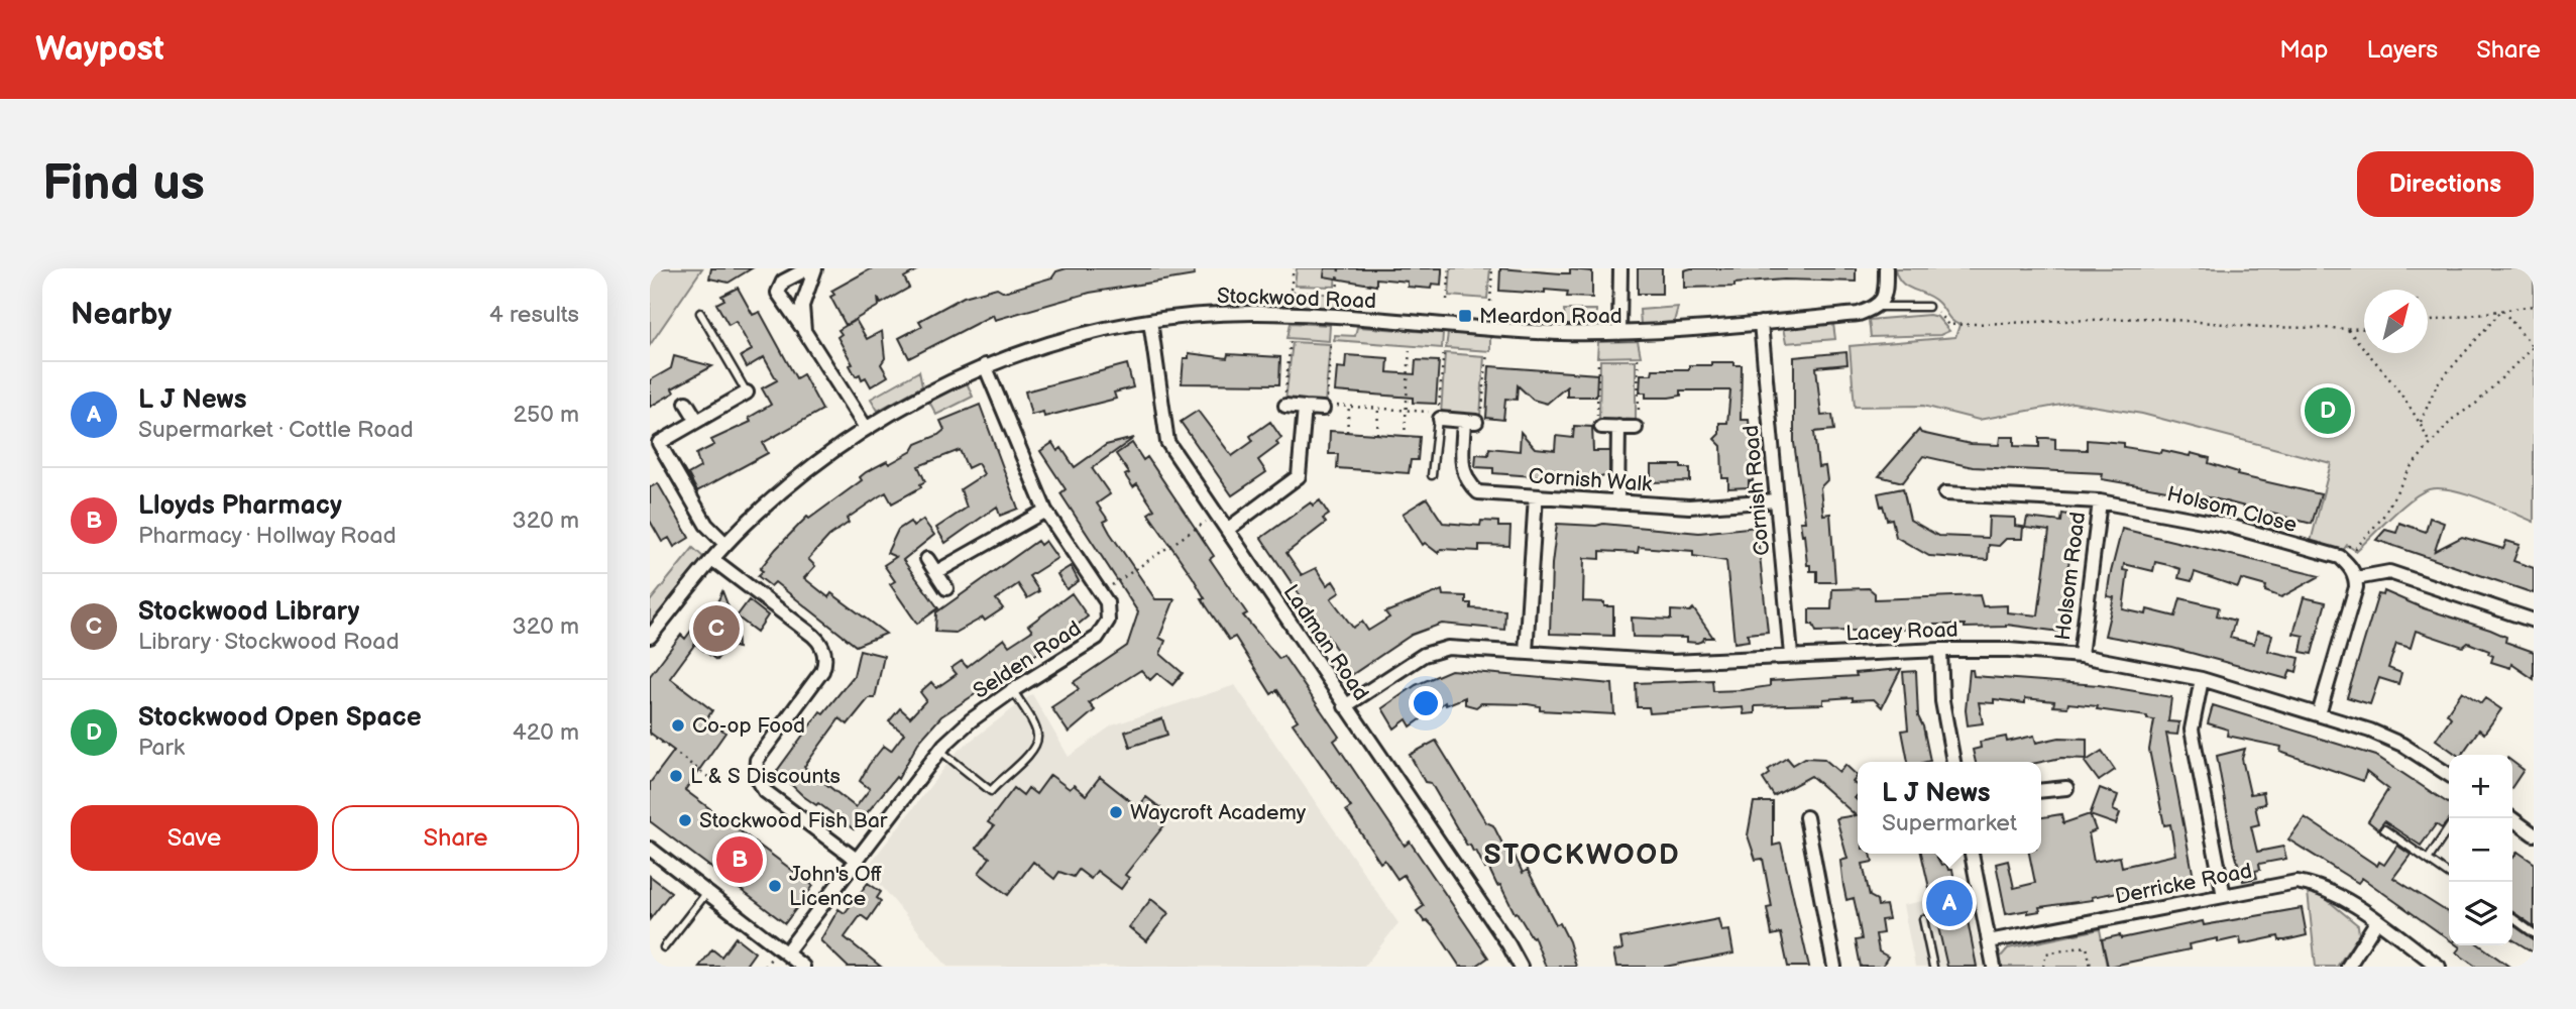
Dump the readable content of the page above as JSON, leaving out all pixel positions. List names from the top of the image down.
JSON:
{
  "streets": {
    "street": [
      "Stockwood Road",
      "Cornish Walk",
      "Cornish Road",
      "Holsom Close",
      "Holsom Road",
      "Lacey Road",
      "Ladman Road",
      "Selden Road",
      "Derricke Road"
    ]
  },
  "crossings": [
    ["Stockwood Road", "Cornish Road"],
    ["Stockwood Road", "Ladman Road"],
    ["Stockwood Road", "Selden Road"],
    ["Cornish Walk", "Cornish Road"],
    ["Cornish Road", "Lacey Road"],
    ["Holsom Close", "Holsom Road"],
    ["Holsom Road", "Lacey Road"],
    ["Lacey Road", "Ladman Road"]
  ],
  "districts": ["STOCKWOOD"],
  "places": {
    "transit": ["Meardon Road"],
    "other": [
      "Co-op Food",
      "L & S Discounts",
      "Waycroft Academy",
      "Stockwood Fish Bar",
      "John's Off Licence"
    ]
  },
  "north": "top right",
  "page": {
    "header": "Waypost",
    "nav": ["Map", "Layers", "Share"],
    "buttons": [
      "Directions",
      ["Save", "Share"]
    ],
    "title": "Find us",
    "heading": ["Nearby", "4 results"],
    "list": [
      {
        "mark": "A",
        "name": "L J News",
        "note": "Supermarket · Cottle Road",
        "value": "250 m"
      },
      {
        "mark": "B",
        "name": "Lloyds Pharmacy",
        "note": "Pharmacy · Hollway Road",
        "value": "320 m"
      },
      {
        "mark": "C",
        "name": "Stockwood Library",
        "note": "Library · Stockwood Road",
        "value": "320 m"
      },
      {
        "mark": "D",
        "name": "Stockwood Open Space",
        "note": "Park",
        "value": "420 m"
      }
    ],
    "pins": [
      "D",
      "C",
      "B",
      "A"
    ],
    "map_buttons": ["+", "−"],
    "popup": ["L J News", "Supermarket"]
  }
}
